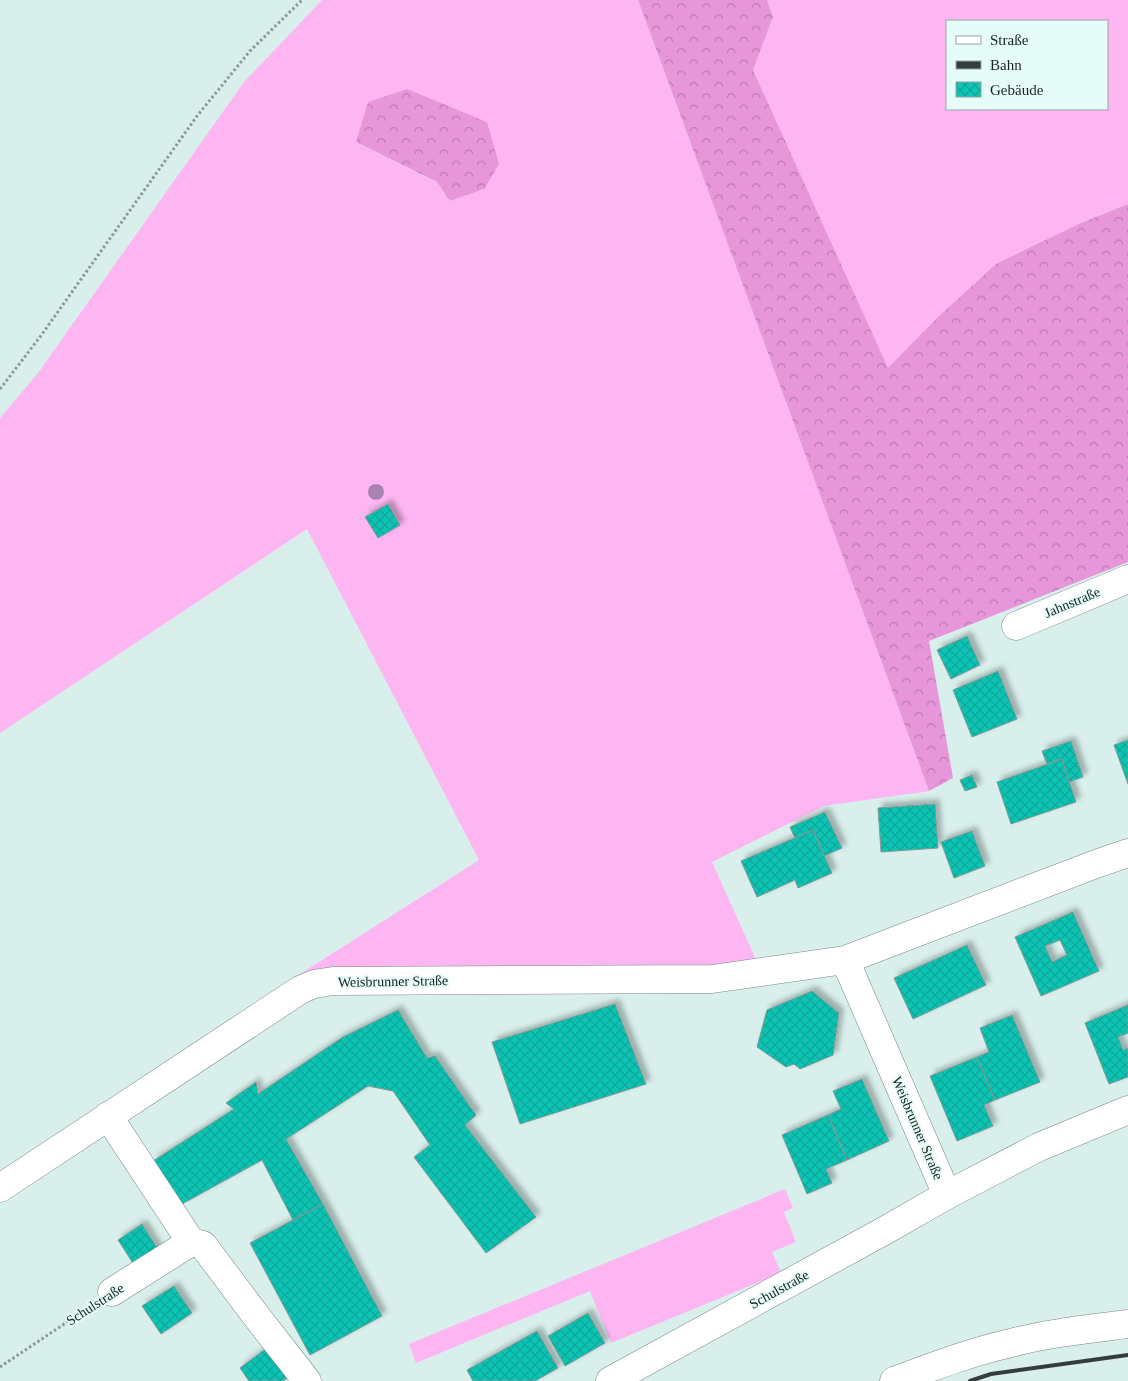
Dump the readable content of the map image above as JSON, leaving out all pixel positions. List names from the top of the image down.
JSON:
{
  "streets": {
    "street": ["Jahnstraße", "Weisbrunner Straße", "Schulstraße"]
  },
  "crossings": [
    ["Weisbrunner Straße", "Schulstraße"]
  ],
  "legend": ["Straße", "Bahn", "Gebäude"]
}
